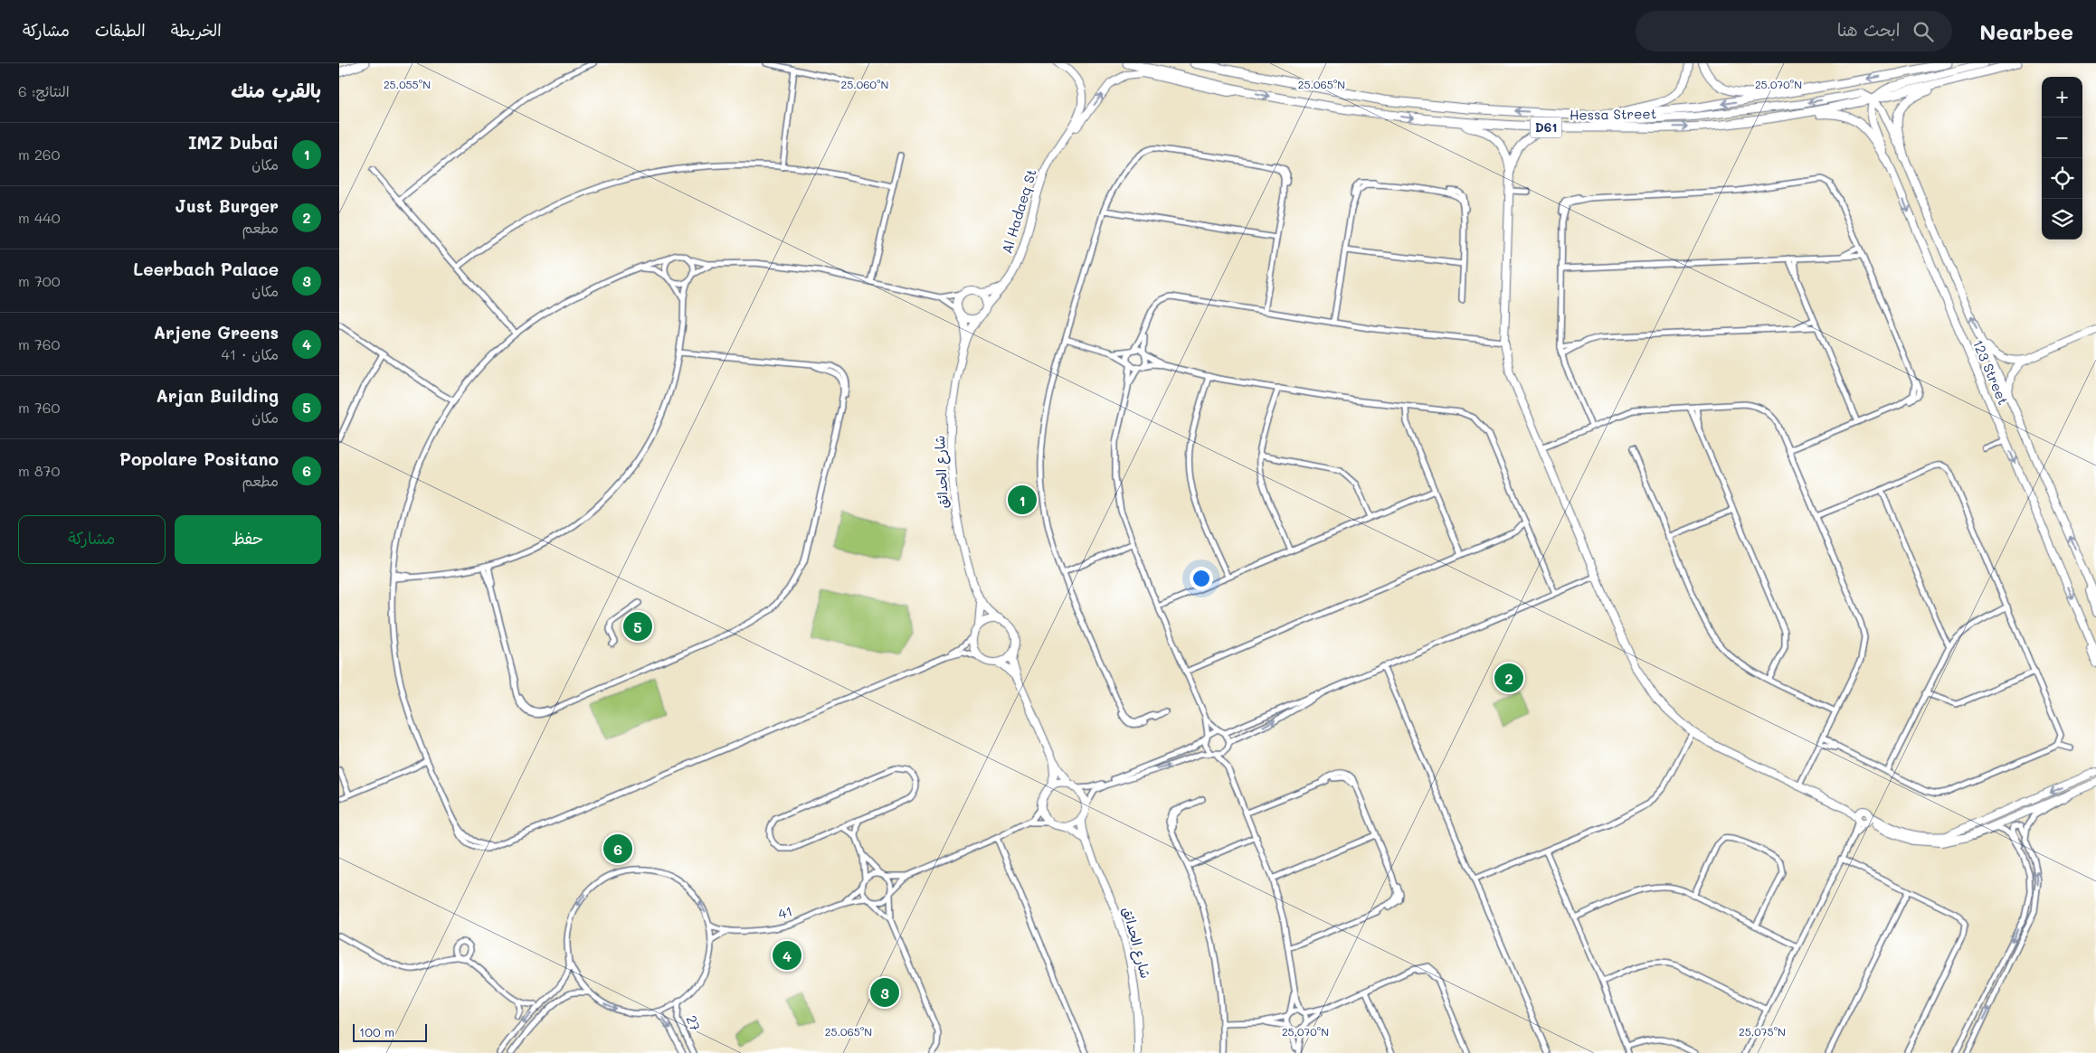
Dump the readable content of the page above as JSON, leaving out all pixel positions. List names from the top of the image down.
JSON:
{
  "streets": {
    "main road": ["Hessa Street", "D61"],
    "street": [
      "Al Hadaeq St",
      "123 Street",
      "شارع الحدائق",
      "41",
      "27"
    ]
  },
  "crossings": [
    ["Hessa Street", "Al Hadaeq St"],
    ["Hessa Street", "123 Street"],
    ["41", "27"]
  ],
  "one_way": ["Al Hadaeq St"],
  "scale_bar": "100 m",
  "page": {
    "header": "Nearbee",
    "search": "ابحث هنا",
    "nav": ["الخريطة", "الطبقات", "مشاركة"],
    "heading": ["بالقرب منك", "النتائج: 6"],
    "map_buttons": ["+", "−"],
    "list": [
      {
        "mark": "1",
        "name": "IMZ Dubai",
        "note": "مكان",
        "value": "260 m"
      },
      {
        "mark": "2",
        "name": "Just Burger",
        "note": "مطعم",
        "value": "440 m"
      },
      {
        "mark": "3",
        "name": "Leerbach Palace",
        "note": "مكان",
        "value": "700 m"
      },
      {
        "mark": "4",
        "name": "Arjene Greens",
        "note": "مكان · 41",
        "value": "760 m"
      },
      {
        "mark": "5",
        "name": "Arjan Building",
        "note": "مكان",
        "value": "760 m"
      },
      {
        "mark": "6",
        "name": "Popolare Positano",
        "note": "مطعم",
        "value": "870 m"
      }
    ],
    "pins": [
      "1",
      "5",
      "2",
      "6",
      "4",
      "3"
    ],
    "buttons": ["حفظ", "مشاركة"],
    "scale": "100 m"
  },
  "coordinates": [
    "25.055°N",
    "25.060°N",
    "25.065°N",
    "25.070°N",
    "25.075°N"
  ]
}
